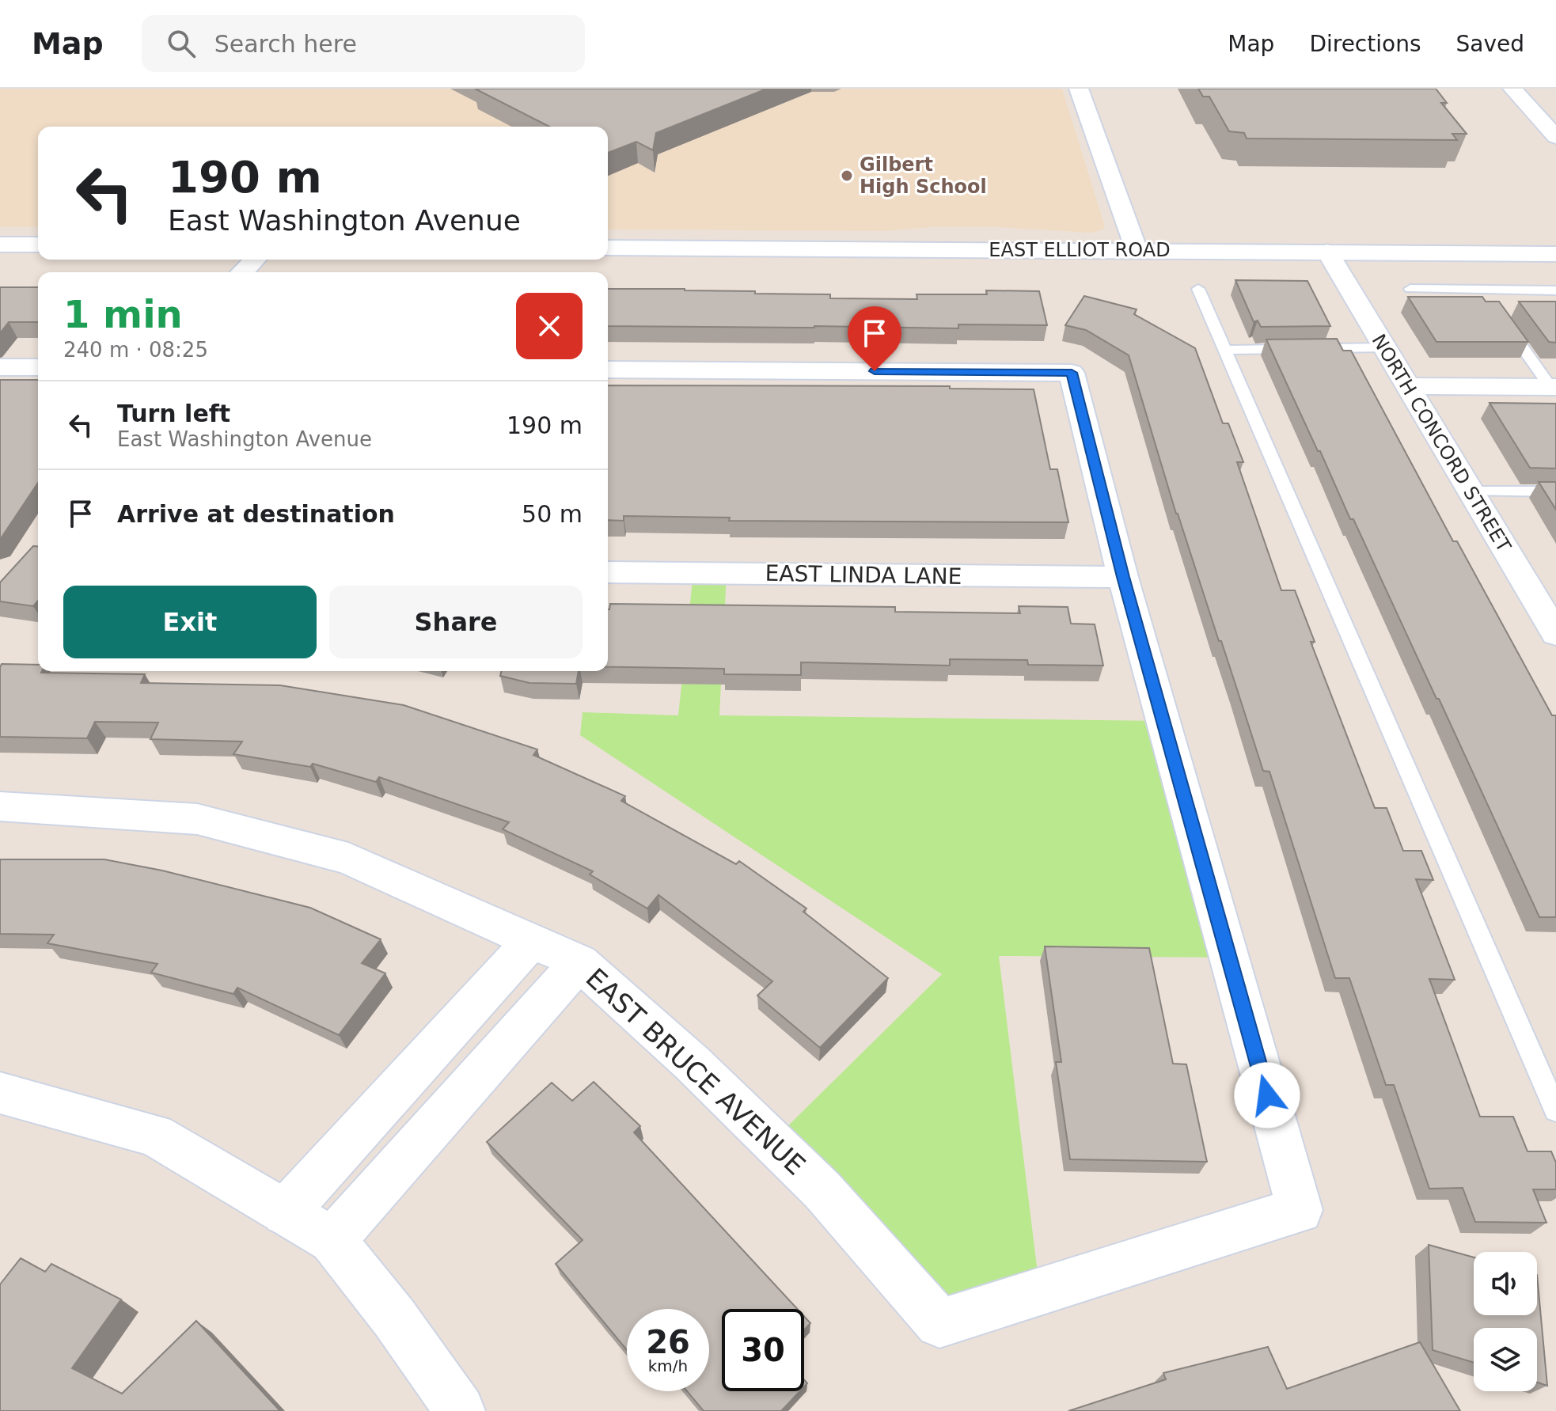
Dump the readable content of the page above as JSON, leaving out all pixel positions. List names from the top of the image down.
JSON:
{
  "streets": {
    "street": [
      "EAST ELLIOT ROAD",
      "NORTH CONCORD STREET",
      "EAST LINDA LANE",
      "EAST BRUCE AVENUE"
    ]
  },
  "crossings": [
    ["EAST ELLIOT ROAD", "NORTH CONCORD STREET"],
    ["EAST LINDA LANE", "EAST BRUCE AVENUE"]
  ],
  "places": ["Gilbert High School"],
  "page": {
    "header": "Map",
    "search": "Search here",
    "nav": ["Map", "Directions", "Saved"],
    "turn": ["190 m", "East Washington Avenue"],
    "heading": ["1 min", "240 m · 08:25"],
    "list": [
      {
        "name": "Turn left",
        "note": "East Washington Avenue",
        "value": "190 m"
      },
      {
        "name": "Arrive at destination",
        "value": "50 m"
      }
    ],
    "buttons": ["Exit", "Share"],
    "speed": "26 km/h",
    "limit": "30"
  }
}
